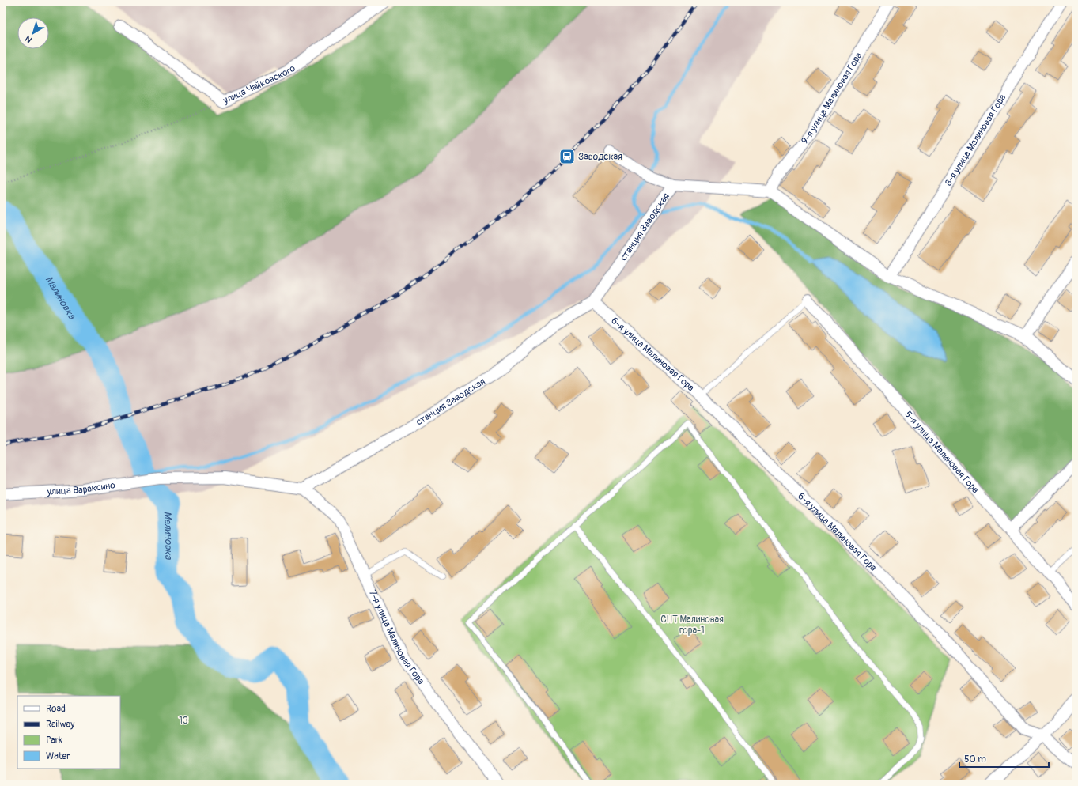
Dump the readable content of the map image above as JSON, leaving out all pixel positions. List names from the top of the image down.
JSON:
{
  "streets": {
    "street": [
      "улица Чайковского",
      "9-я улица Малиновая Гора",
      "8-я улица Малиновая Гора",
      "станция Заводская",
      "6-я улица Малиновая Гора",
      "5-я улица Малиновая Гора",
      "улица Вараксино",
      "7-я улица Малиновая Гора"
    ]
  },
  "crossings": [
    ["станция Заводская", "6-я улица Малиновая Гора"],
    ["станция Заводская", "улица Вараксино"],
    ["станция Заводская", "7-я улица Малиновая Гора"],
    ["улица Вараксино", "7-я улица Малиновая Гора"]
  ],
  "water": ["Малиновка"],
  "parks": ["СНТ Малиновая гора-1", "13"],
  "places": {
    "station": ["Заводская"]
  },
  "legend": [
    "Road",
    "Railway",
    "Park",
    "Water"
  ],
  "scale_bar": "50 m",
  "north": "bottom left"
}
